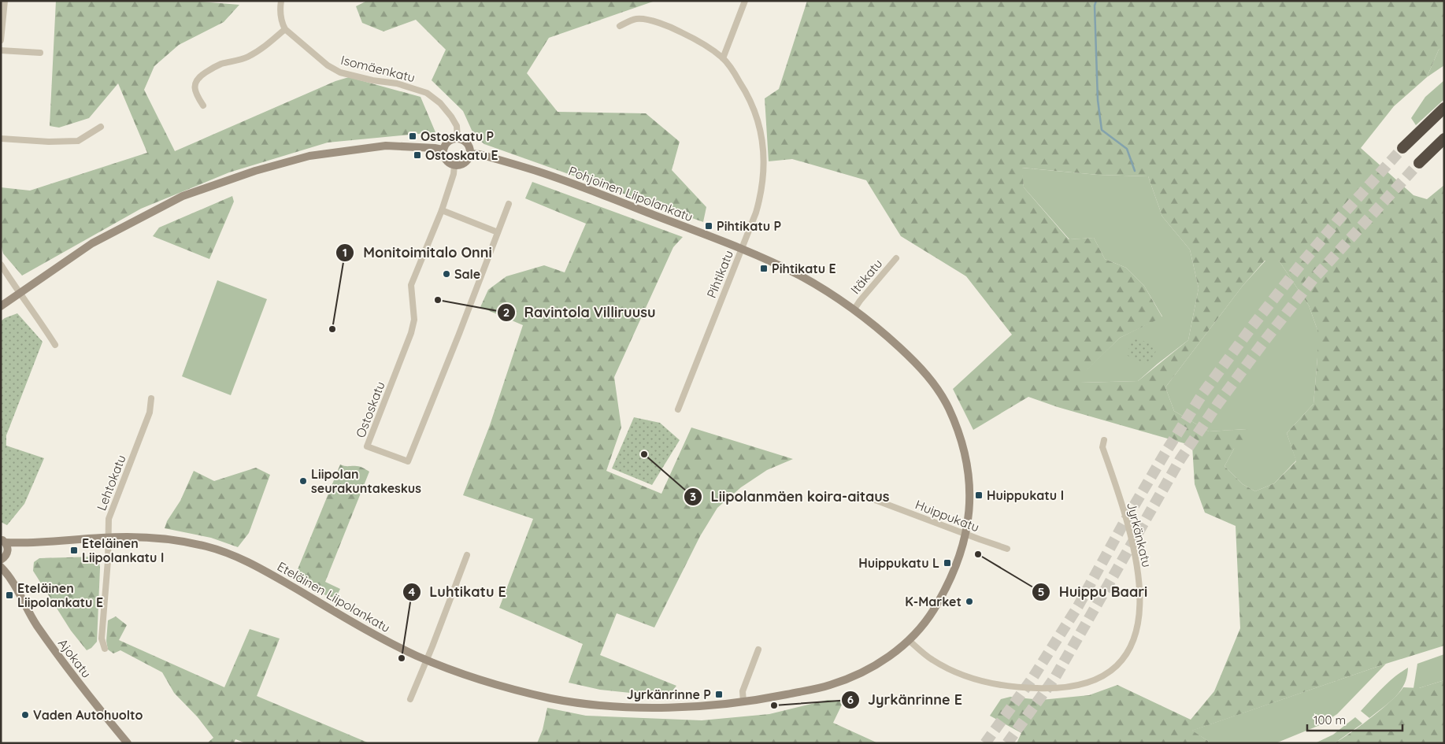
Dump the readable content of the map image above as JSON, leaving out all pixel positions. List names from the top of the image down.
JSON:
{
  "streets": {
    "street": [
      "Isomäenkatu",
      "Pohjoinen Liipolankatu",
      "Pihtikatu",
      "Itäkatu",
      "Ostoskatu",
      "Lehtokatu",
      "Huippukatu",
      "Jyrkänkatu",
      "Eteläinen Liipolankatu",
      "Ajokatu"
    ]
  },
  "crossings": [
    ["Isomäenkatu", "Pohjoinen Liipolankatu"],
    ["Isomäenkatu", "Ostoskatu"],
    ["Pohjoinen Liipolankatu", "Pihtikatu"],
    ["Pohjoinen Liipolankatu", "Itäkatu"],
    ["Pohjoinen Liipolankatu", "Ostoskatu"],
    ["Pohjoinen Liipolankatu", "Huippukatu"],
    ["Pohjoinen Liipolankatu", "Eteläinen Liipolankatu"],
    ["Lehtokatu", "Eteläinen Liipolankatu"],
    ["Huippukatu", "Eteläinen Liipolankatu"],
    ["Jyrkänkatu", "Eteläinen Liipolankatu"],
    ["Eteläinen Liipolankatu", "Ajokatu"]
  ],
  "places": {
    "transit": [
      "Ostoskatu P",
      "Ostoskatu E",
      "Pihtikatu P",
      "Pihtikatu E",
      "Huippukatu I",
      "Eteläinen Liipolankatu I",
      "Huippukatu L",
      "Eteläinen Liipolankatu E",
      "Jyrkänrinne P"
    ],
    "other": [
      "Sale",
      "Ravintola Villiruusu",
      "Monitoimitalo Onni",
      "Liipolanmäen koira-aitaus",
      "Liipolan seurakuntakeskus",
      "Huippu Baari",
      "K-Market",
      "Luhtikatu E",
      "Jyrkänrinne E",
      "Vaden Autohuolto"
    ]
  },
  "scale_bar": "100 m"
}
